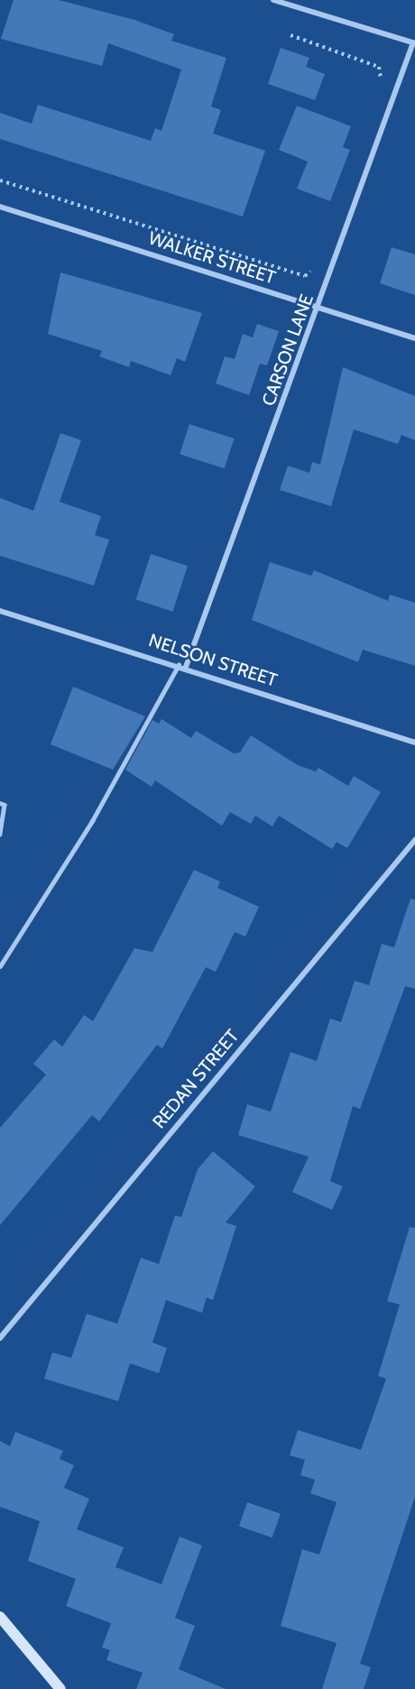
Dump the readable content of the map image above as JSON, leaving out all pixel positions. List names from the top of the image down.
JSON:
{
  "streets": {
    "street": [
      "WALKER STREET",
      "CARSON LANE",
      "NELSON STREET",
      "REDAN STREET"
    ]
  },
  "crossings": [
    ["WALKER STREET", "CARSON LANE"],
    ["CARSON LANE", "NELSON STREET"]
  ]
}
